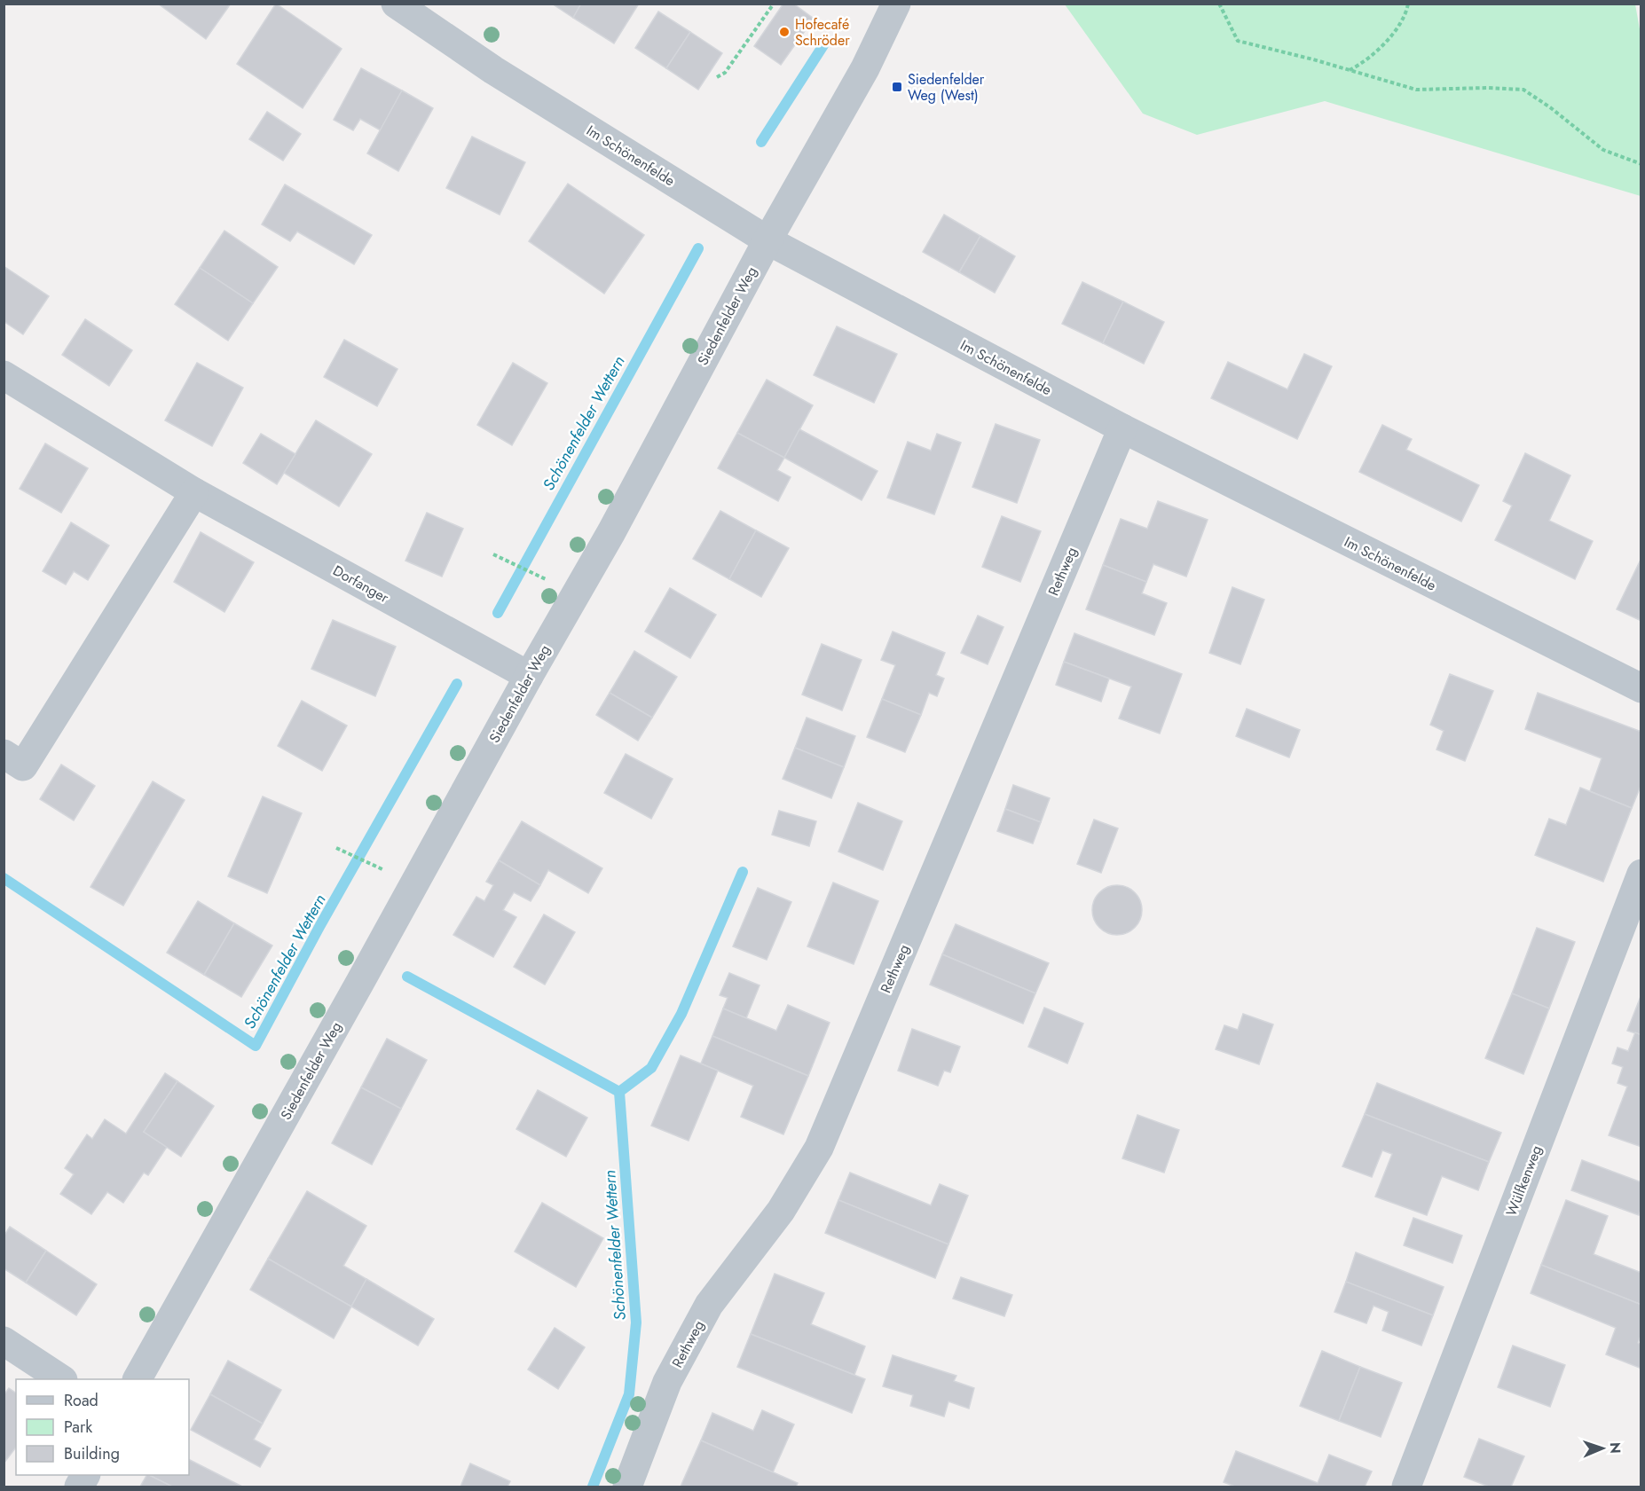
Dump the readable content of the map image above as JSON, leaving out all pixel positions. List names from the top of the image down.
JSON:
{
  "streets": {
    "street": [
      "Im Schönenfelde",
      "Siedenfelder Weg",
      "Rethweg",
      "Dorfanger",
      "Wülfkenweg"
    ]
  },
  "crossings": [
    ["Im Schönenfelde", "Siedenfelder Weg"],
    ["Im Schönenfelde", "Rethweg"],
    ["Siedenfelder Weg", "Dorfanger"]
  ],
  "water": ["Schönenfelder Wettern"],
  "places": {
    "other": ["Hofecafé Schröder"],
    "transit": ["Siedenfelder Weg (West)"]
  },
  "legend": ["Road", "Park", "Building"],
  "north": "right"
}
